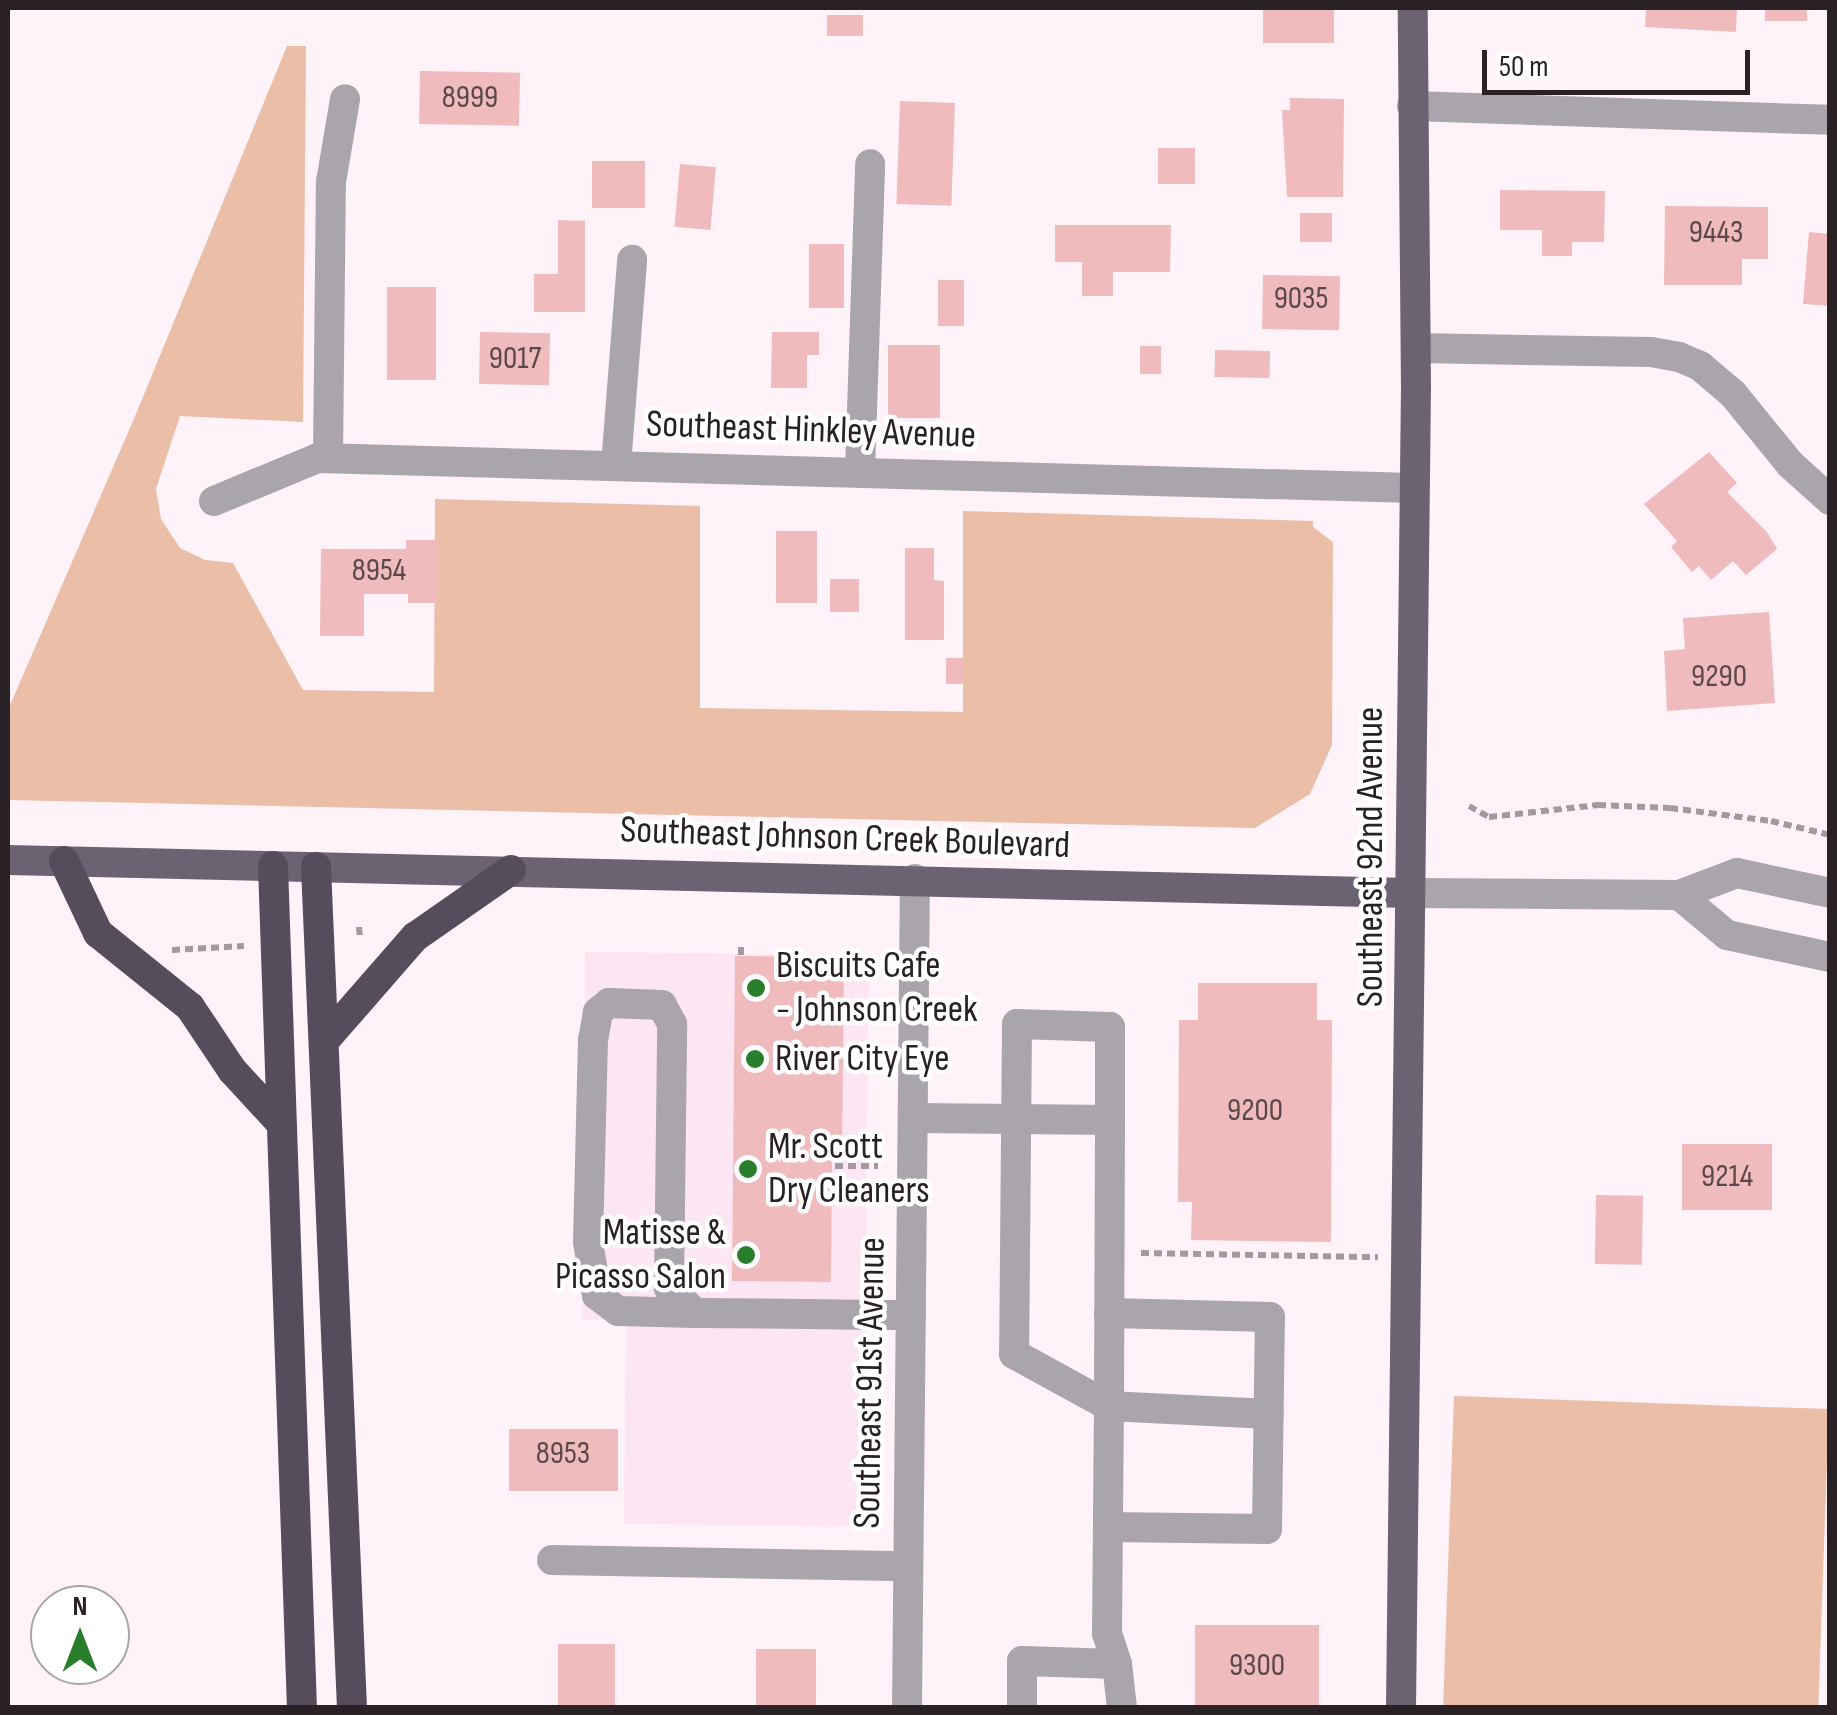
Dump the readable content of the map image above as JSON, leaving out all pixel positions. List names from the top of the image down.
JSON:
{
  "streets": {
    "main road": ["Southeast Johnson Creek Boulevard", "Southeast 92nd Avenue"],
    "street": ["Southeast Hinkley Avenue", "Southeast 91st Avenue"]
  },
  "crossings": [
    ["Southeast Hinkley Avenue", "Southeast 92nd Avenue"],
    ["Southeast Johnson Creek Boulevard", "Southeast 92nd Avenue"],
    ["Southeast Johnson Creek Boulevard", "Southeast 91st Avenue"]
  ],
  "places": [
    "Biscuits Cafe - Johnson Creek",
    "River City Eye",
    "Mr. Scott Dry Cleaners",
    "Matisse & Picasso Salon"
  ],
  "house_numbers": [
    "8999",
    "9443",
    "9035",
    "9017",
    "8954",
    "9290",
    "9200",
    "9214",
    "8953",
    "9300"
  ],
  "scale_bar": "50 m",
  "north": "top"
}
